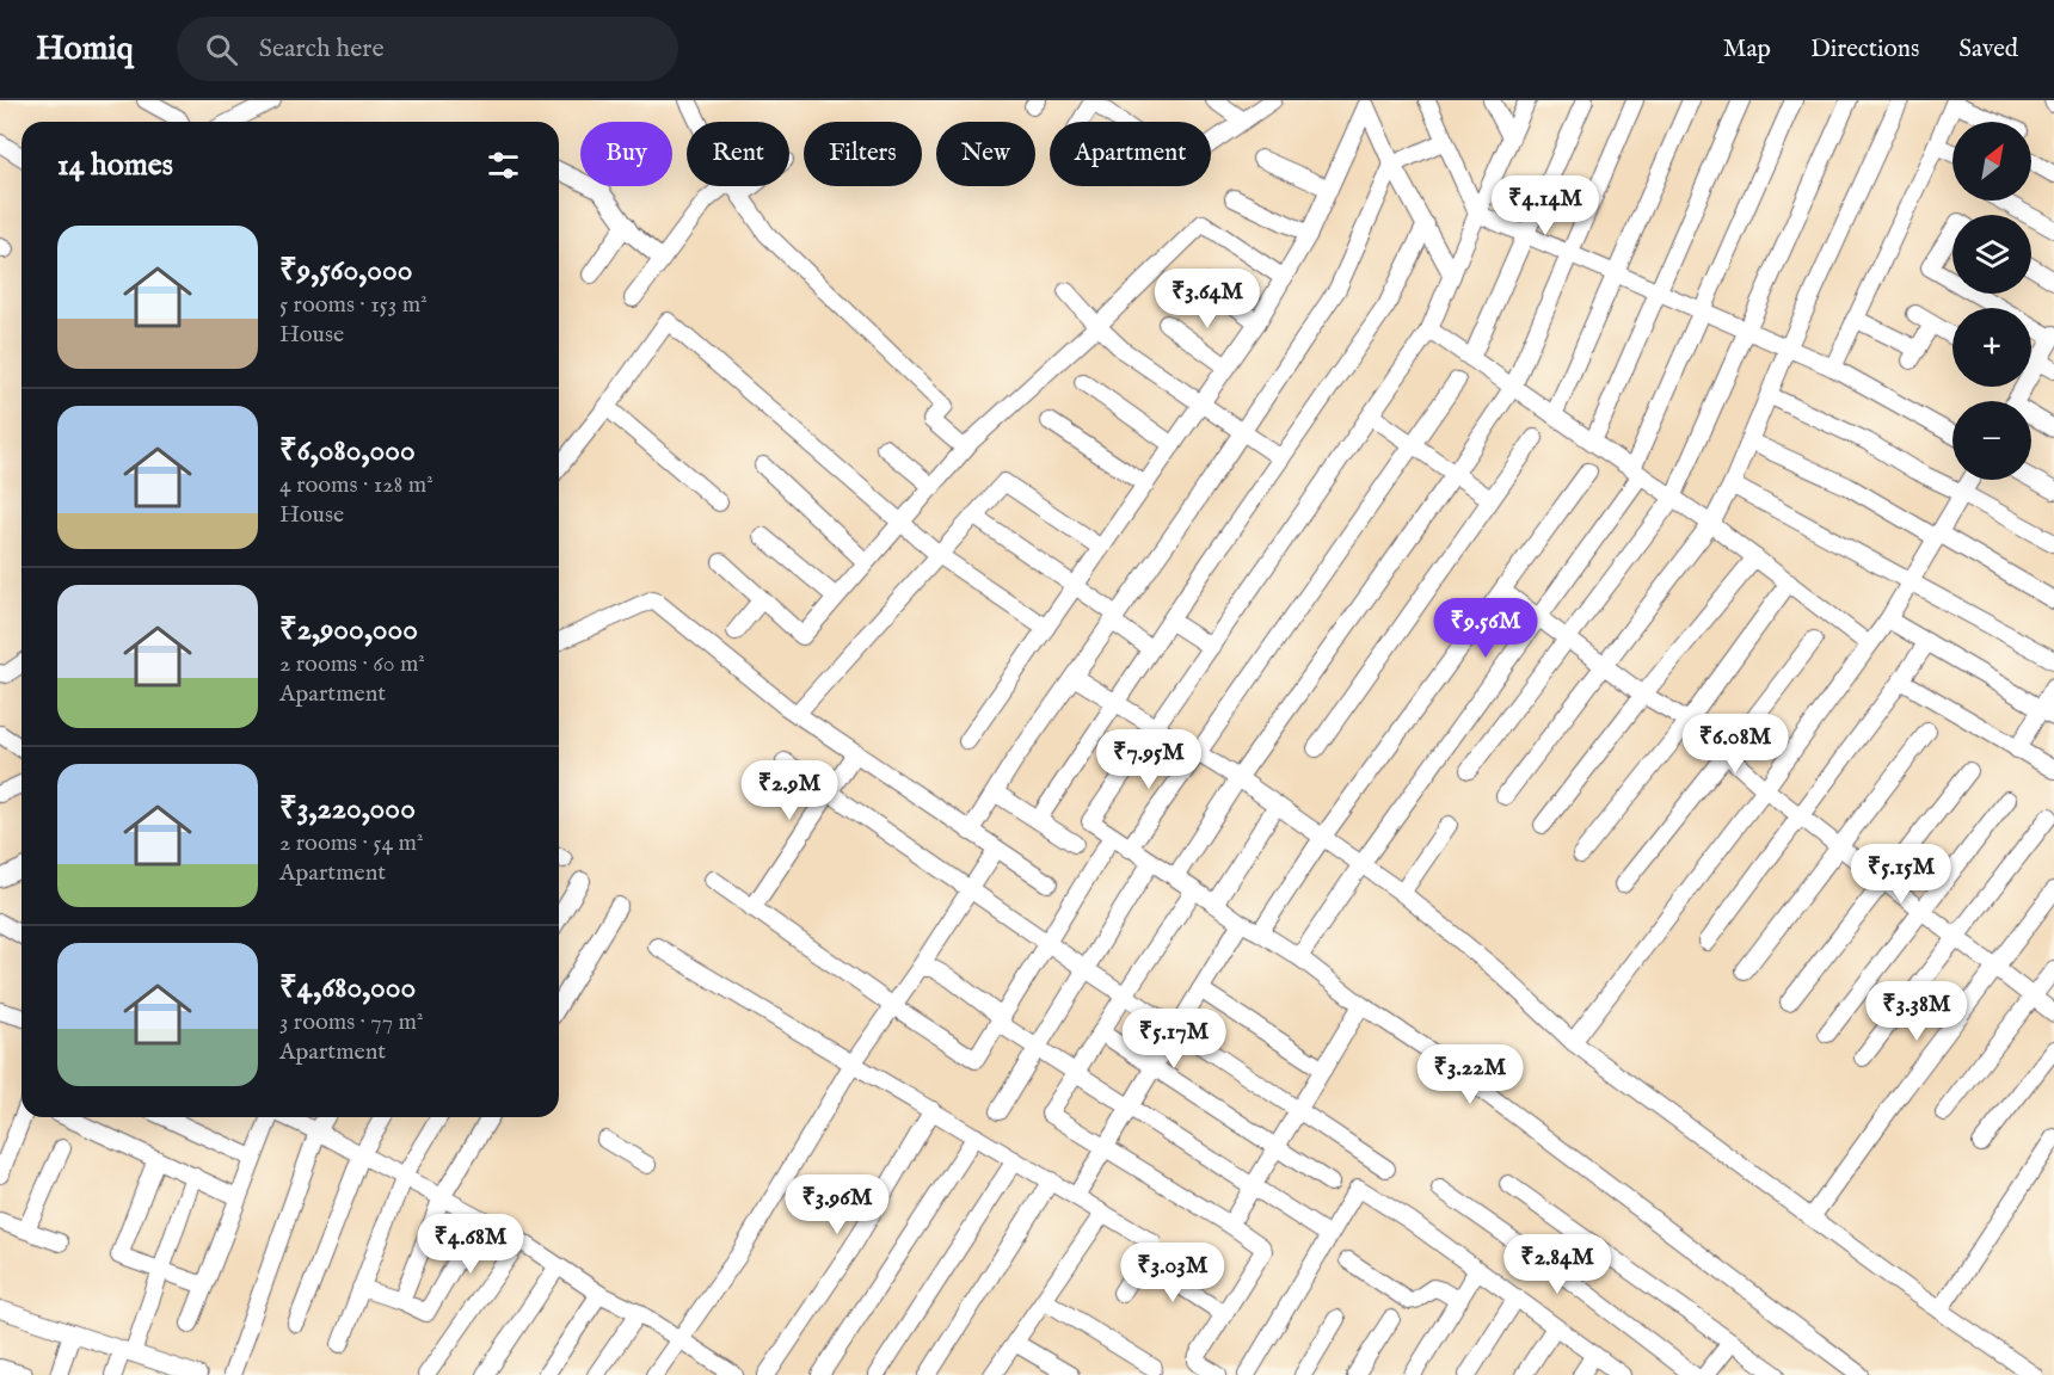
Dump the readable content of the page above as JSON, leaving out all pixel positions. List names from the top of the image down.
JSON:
{
  "north": "top right",
  "page": {
    "header": "Homiq",
    "search": "Search here",
    "nav": ["Map", "Directions", "Saved"],
    "map_buttons": ["+", "−"],
    "chip": [
      "Buy",
      "Rent",
      "Filters",
      "New",
      "Apartment"
    ],
    "heading": "14 homes",
    "price": [
      "₹4.14M",
      "₹3.64M",
      "₹9.56M",
      "₹6.08M",
      "₹7.95M",
      "₹2.9M",
      "₹5.15M",
      "₹3.38M",
      "₹5.17M",
      "₹3.22M",
      "₹3.96M",
      "₹4.68M",
      "₹2.84M",
      "₹3.03M"
    ],
    "list": [
      {
        "name": "₹9,560,000",
        "note": "5 rooms · 153 m² · House"
      },
      {
        "name": "₹6,080,000",
        "note": "4 rooms · 128 m² · House"
      },
      {
        "name": "₹2,900,000",
        "note": "2 rooms · 60 m² · Apartment"
      },
      {
        "name": "₹3,220,000",
        "note": "2 rooms · 54 m² · Apartment"
      },
      {
        "name": "₹4,680,000",
        "note": "3 rooms · 77 m² · Apartment"
      }
    ]
  }
}
